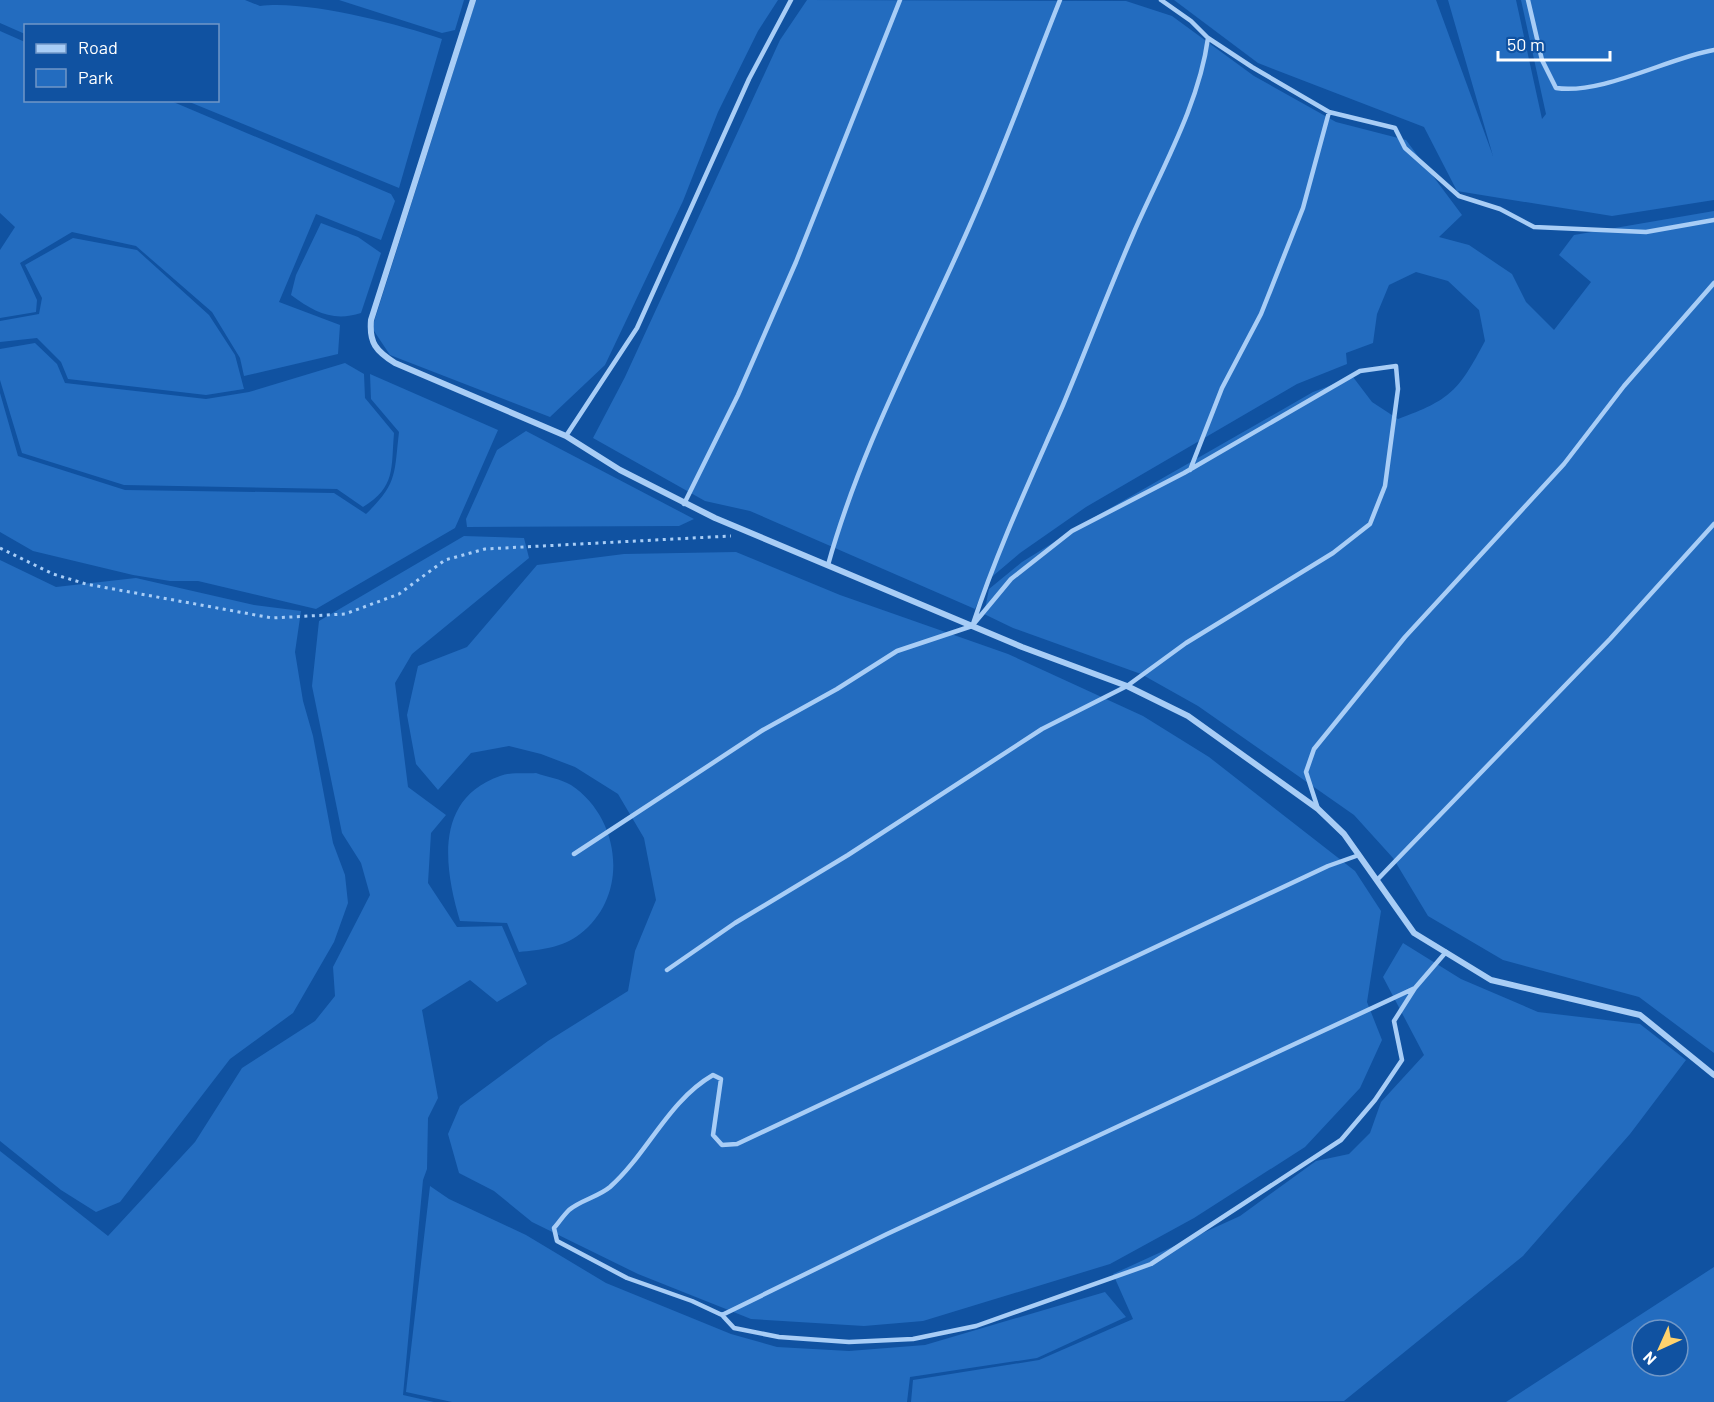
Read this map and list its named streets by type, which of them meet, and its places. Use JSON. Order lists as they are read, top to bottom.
{
  "legend": ["Road", "Park"],
  "scale_bar": "50 m",
  "north": "bottom left"
}
